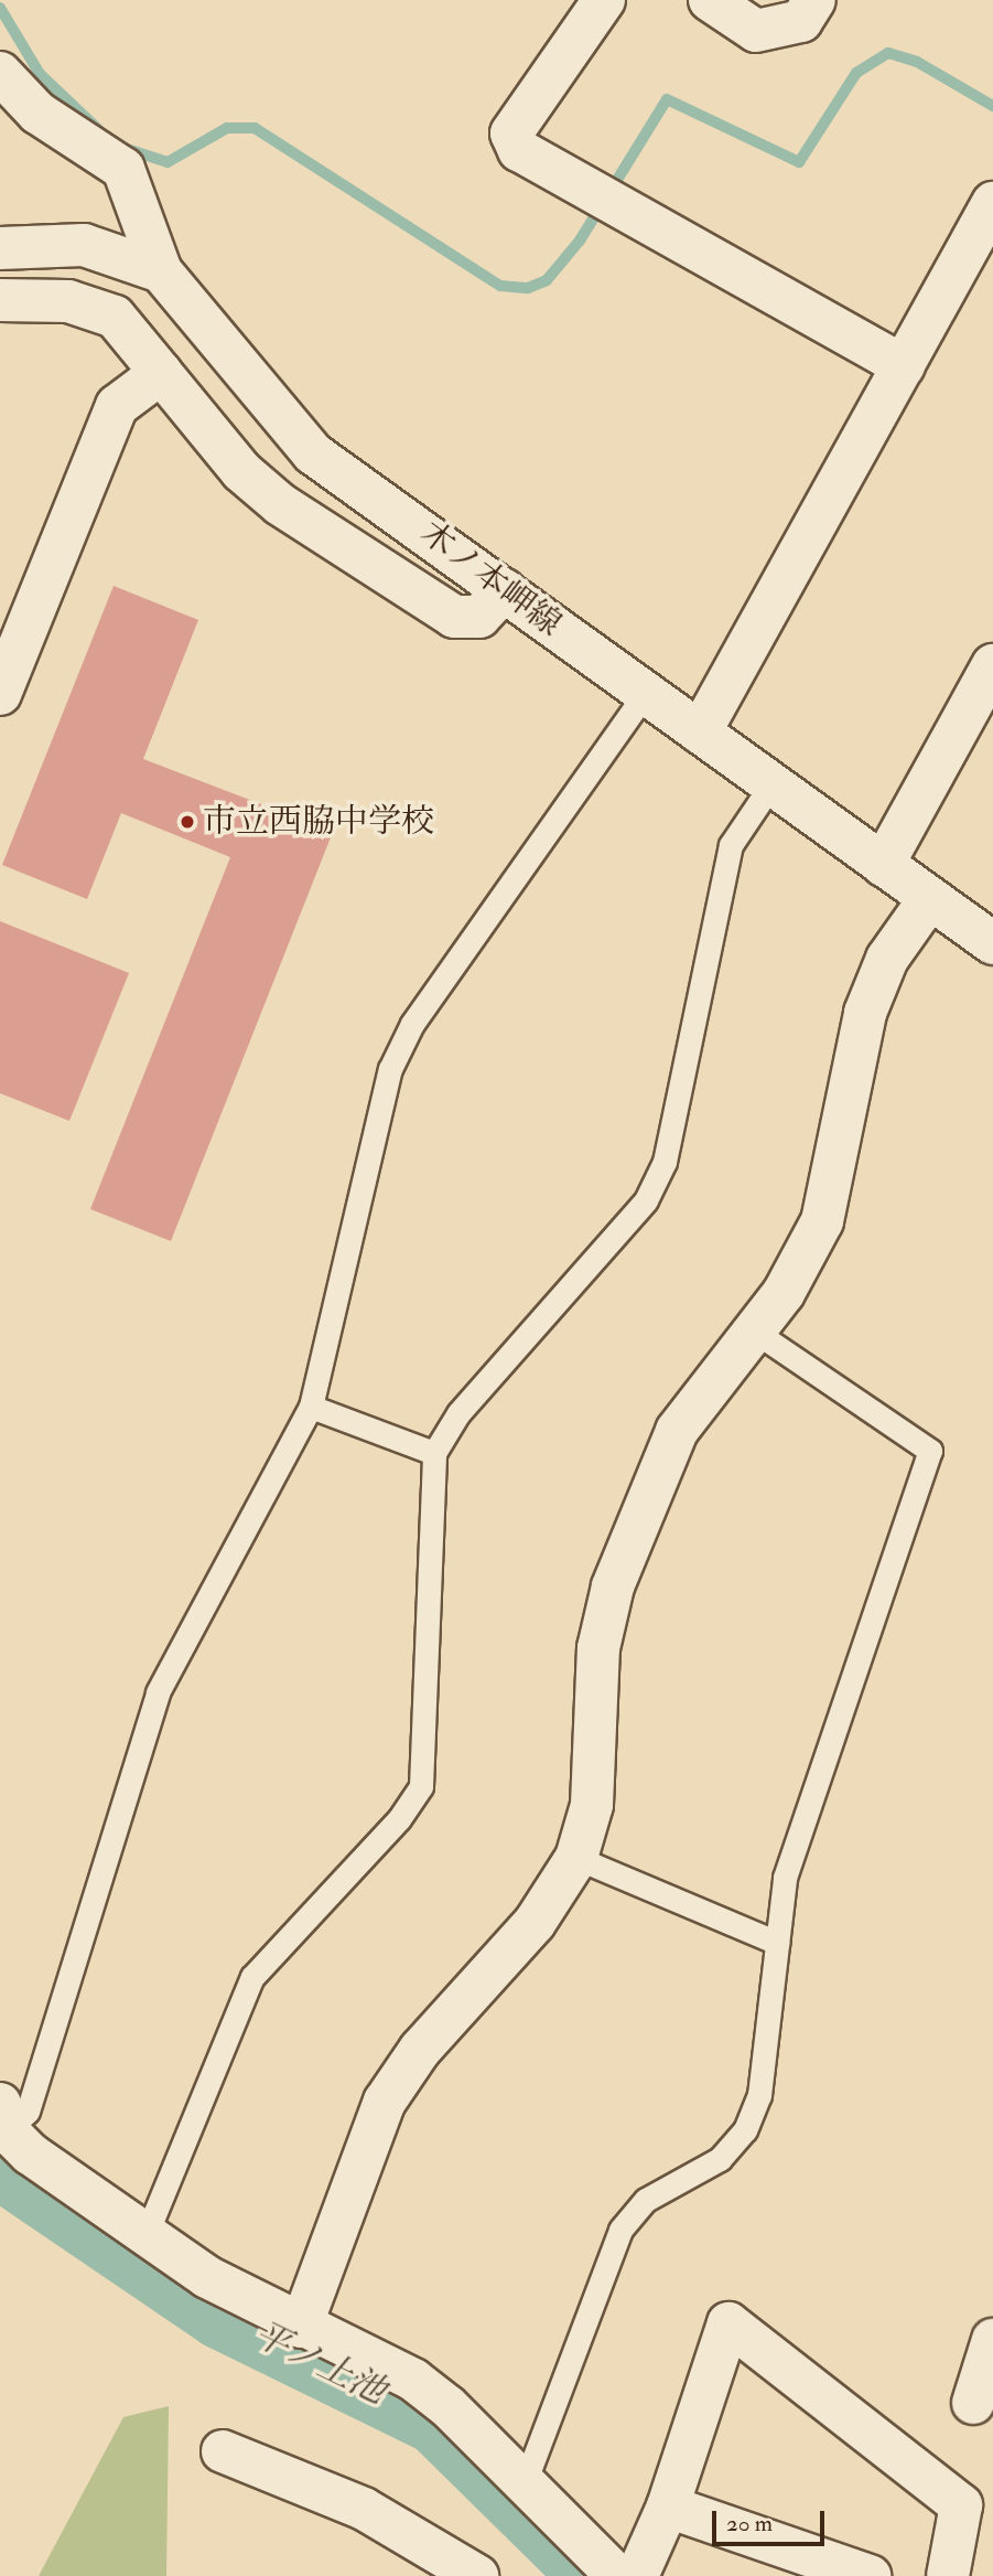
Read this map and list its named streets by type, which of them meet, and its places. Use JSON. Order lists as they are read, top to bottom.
{
  "streets": {
    "street": ["木ノ本岬線"]
  },
  "water": ["平ノ上池"],
  "places": ["市立西脇中学校"],
  "scale_bar": "20 m"
}
